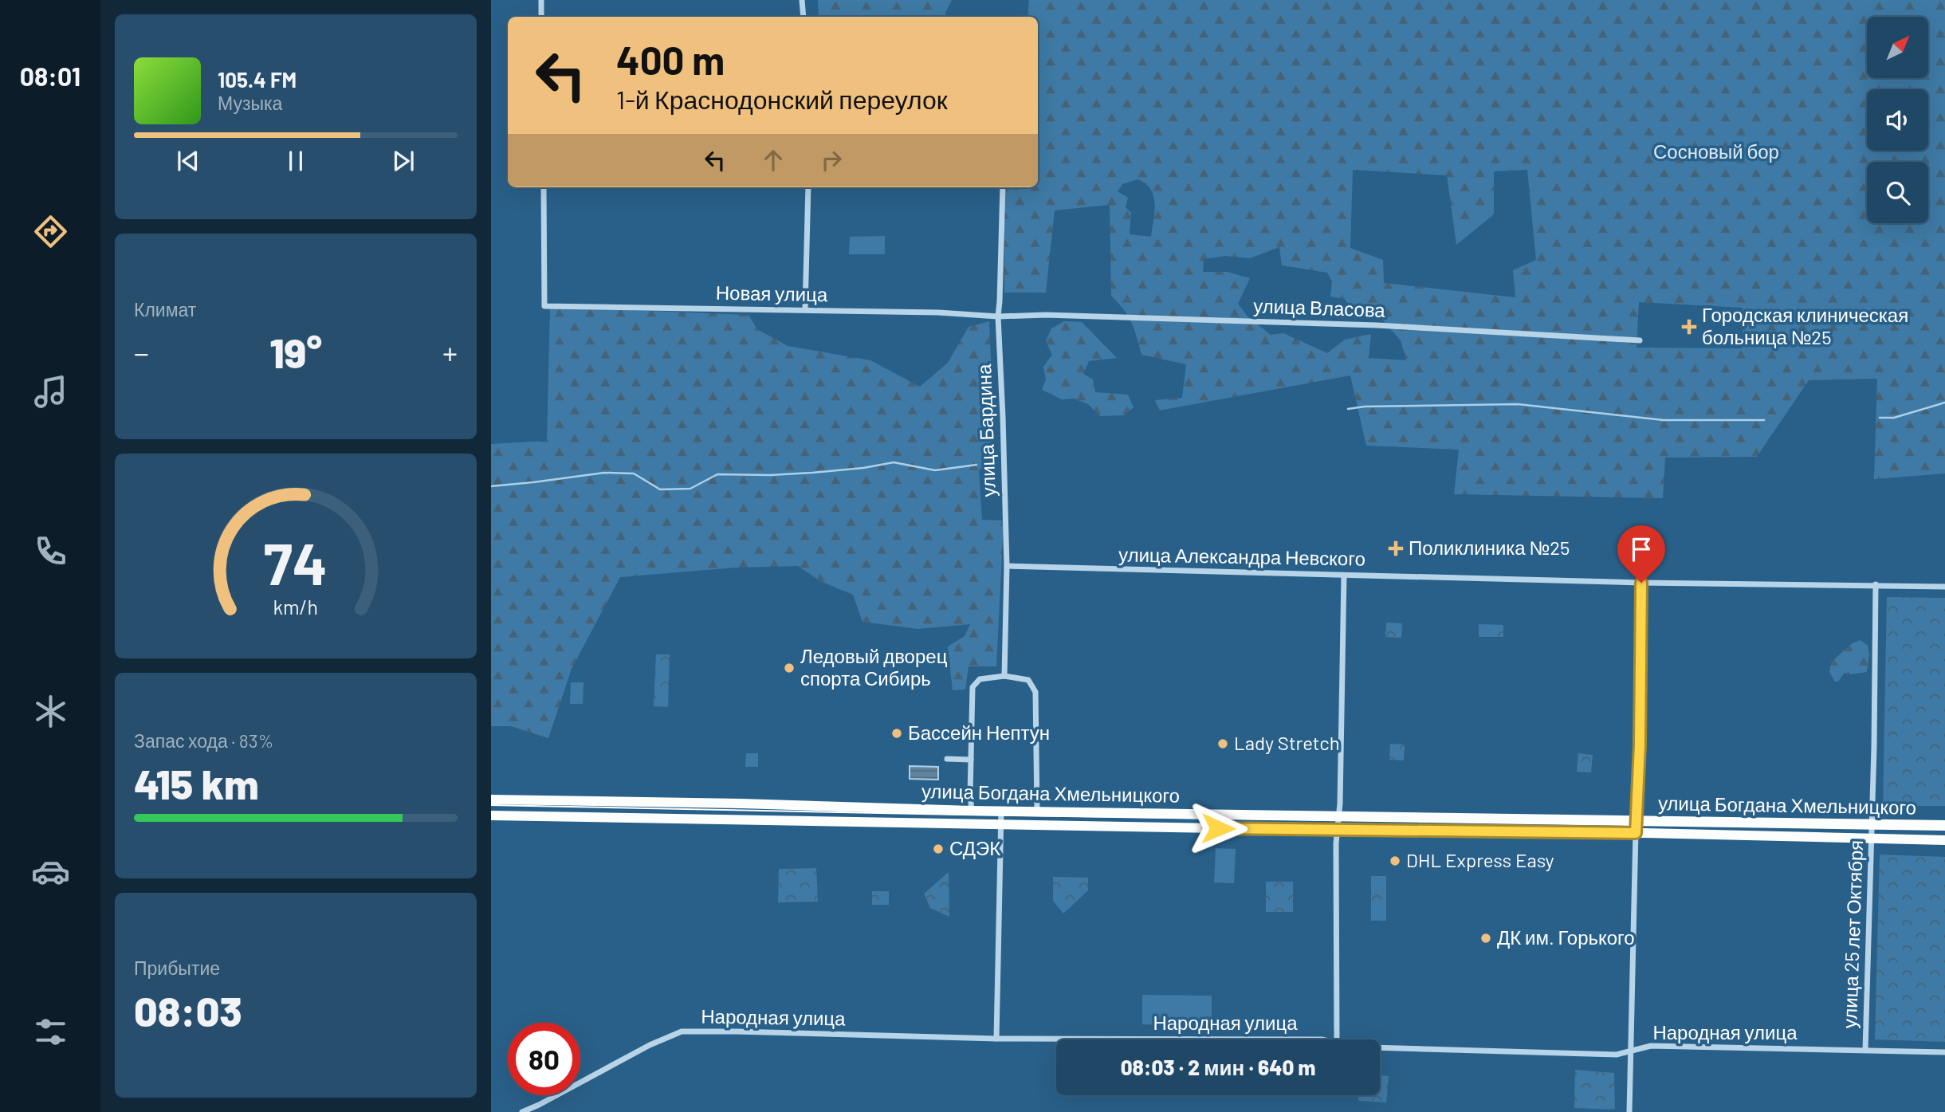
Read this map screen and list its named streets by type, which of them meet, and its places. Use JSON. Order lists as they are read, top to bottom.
{
  "streets": {
    "highway": ["улица Богдана Хмельницкого"],
    "street": [
      "Новая улица",
      "улица Власова",
      "улица Бардина",
      "улица Александра Невского",
      "улица 25 лет Октября",
      "Народная улица"
    ]
  },
  "crossings": [
    ["Новая улица", "улица Власова"],
    ["Новая улица", "улица Бардина"],
    ["улица Власова", "улица Бардина"],
    ["улица Бардина", "улица Александра Невского"],
    ["улица Александра Невского", "улица 25 лет Октября"],
    ["улица Богдана Хмельницкого", "улица 25 лет Октября"],
    ["улица 25 лет Октября", "Народная улица"]
  ],
  "parks": ["Сосновый бор"],
  "places": {
    "health": ["Городская клиническая больница №25", "Поликлиника №25"],
    "other": [
      "Ледовый дворец спорта Сибирь",
      "Бассейн Нептун",
      "Lady Stretch",
      "СДЭК",
      "DHL Express Easy",
      "ДК им. Горького"
    ]
  },
  "north": "top right",
  "page": {
    "tabs": "08:01",
    "turn": ["400 m", "1-й Краснодонский переулок"],
    "song": ["105.4 FM", "Музыка"],
    "tile": [
      "Климат",
      ["Запас хода · 83%", "415 km"],
      ["Прибытие", "08:03"]
    ],
    "heat": ["−", "19°", "+"],
    "limit": "80",
    "trip": "08:03 · 2 мин · 640 m",
    "gauge": ["74", "km/h"]
  }
}
